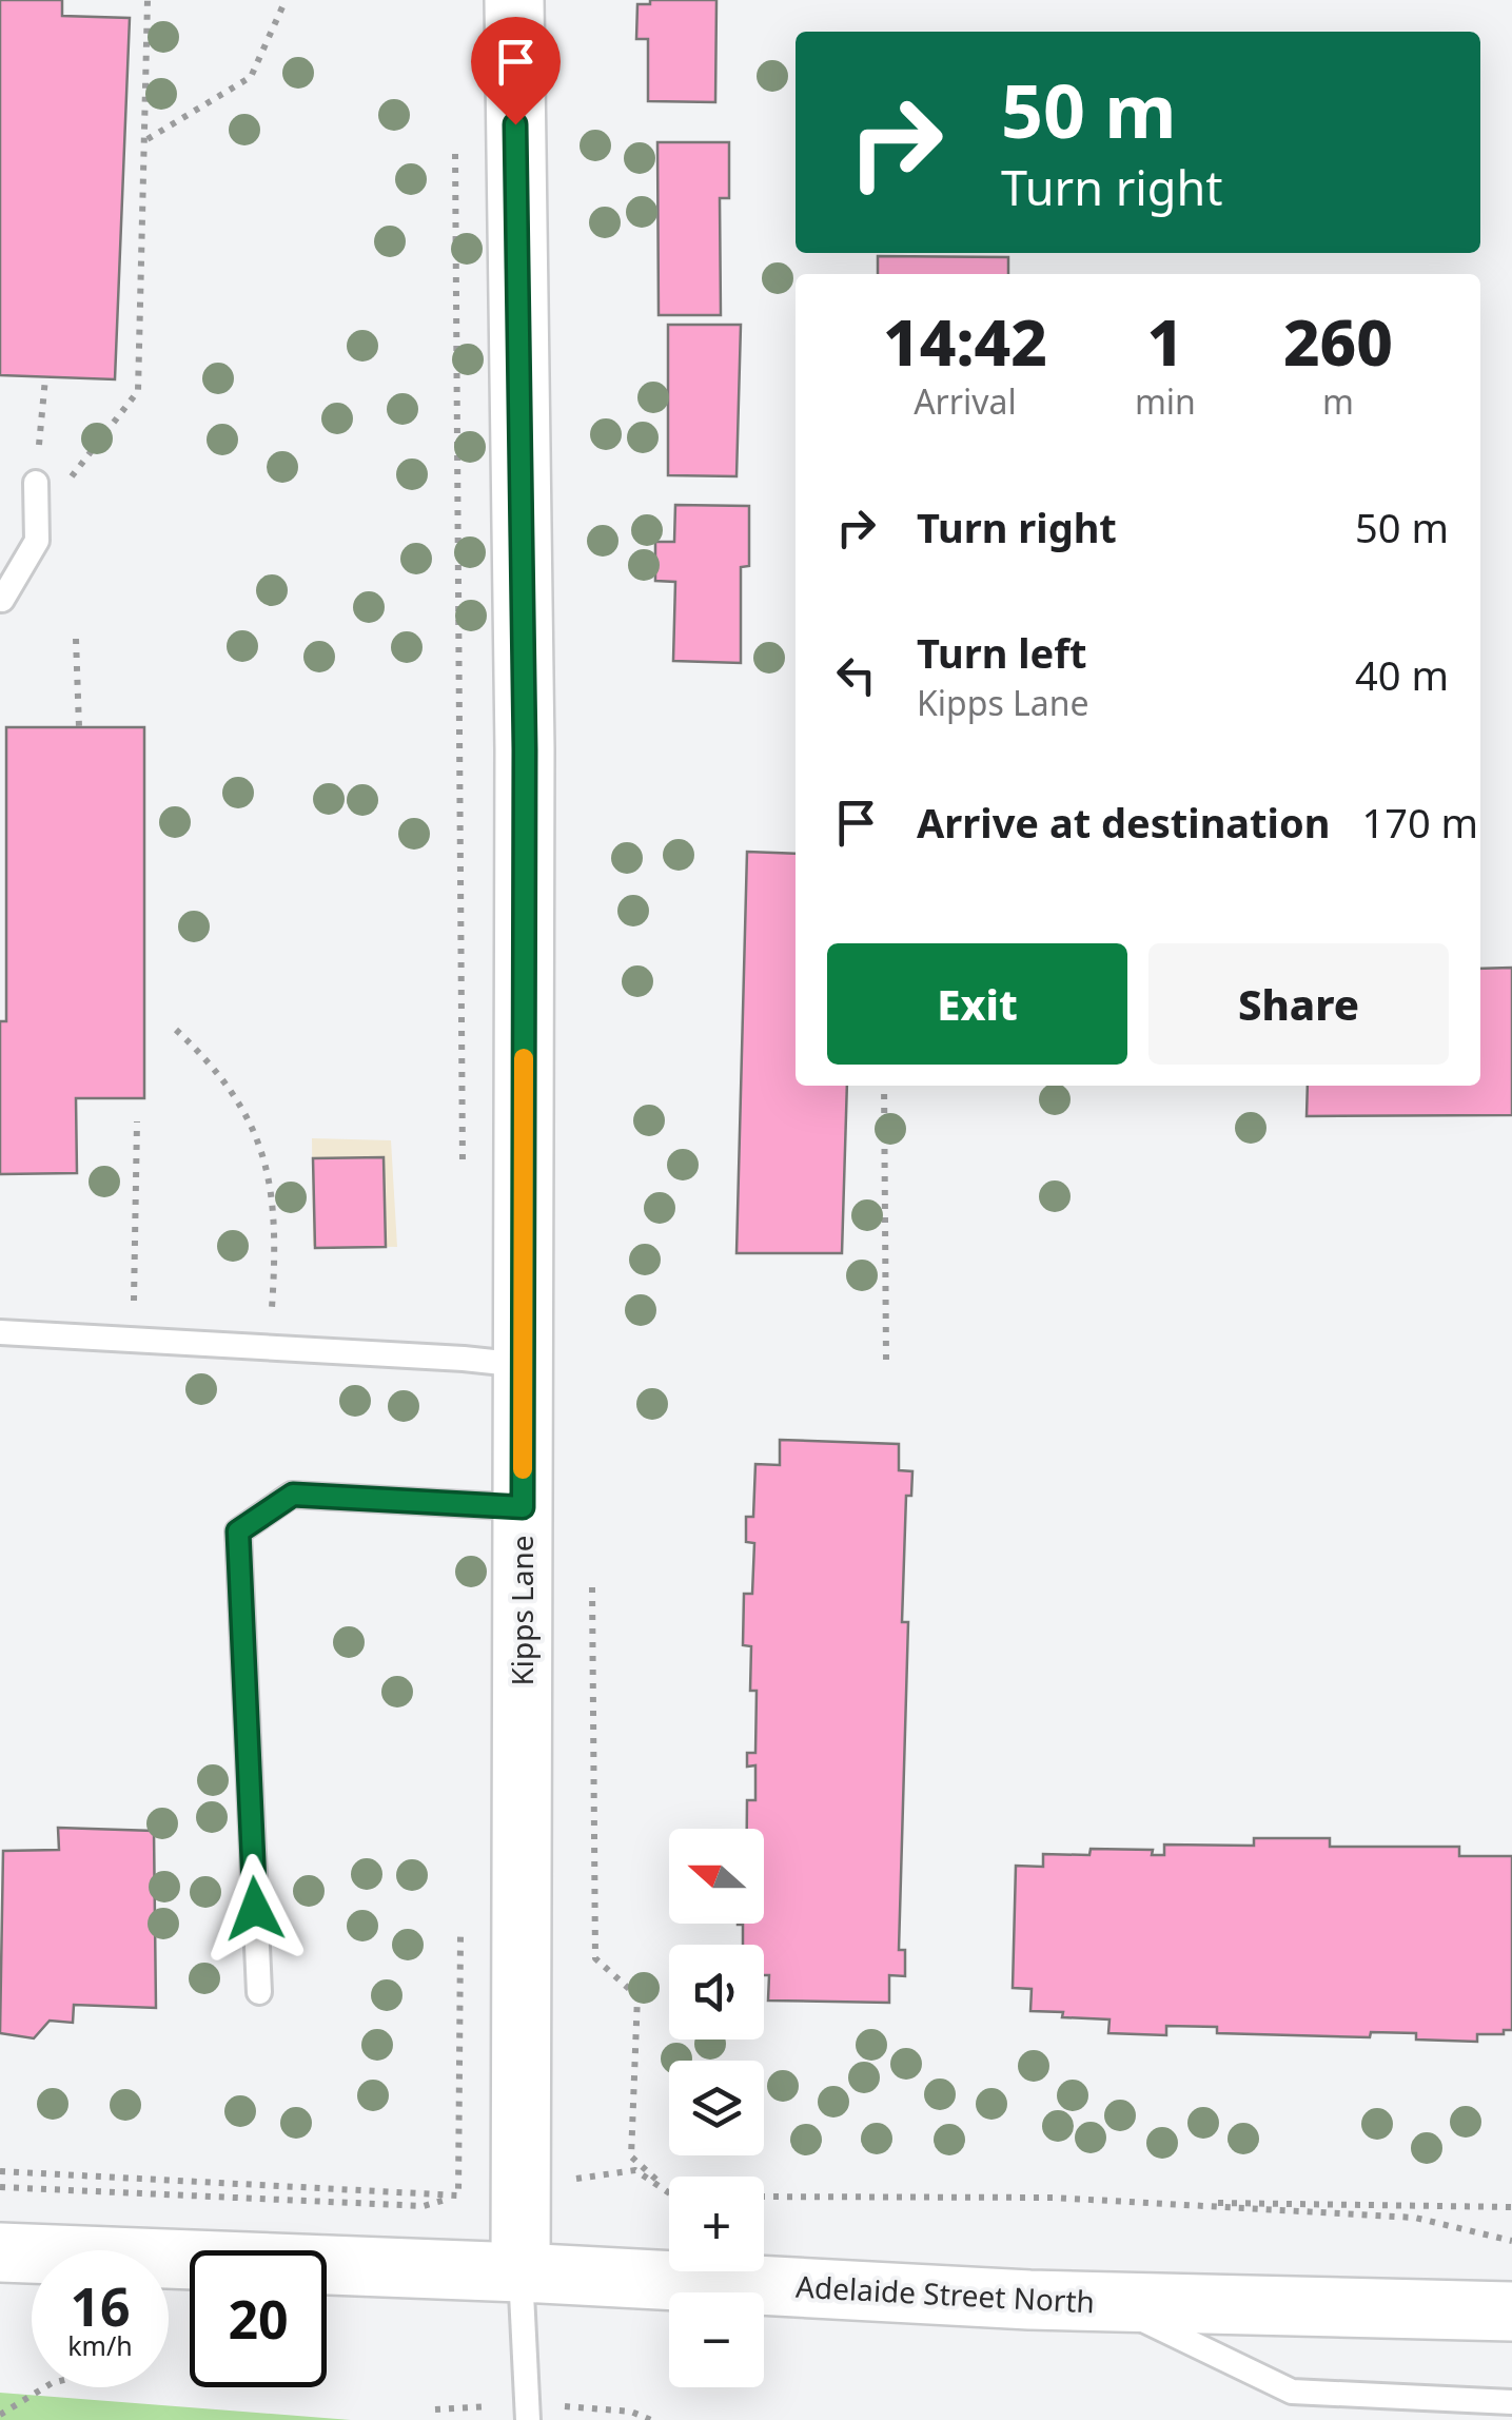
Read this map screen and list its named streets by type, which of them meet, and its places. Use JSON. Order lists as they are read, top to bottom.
{
  "streets": {
    "street": ["Kipps Lane", "Adelaide Street North"]
  },
  "crossings": [
    ["Kipps Lane", "Adelaide Street North"]
  ],
  "north": "left",
  "page": {
    "turn": ["50 m", "Turn right"],
    "eta": [
      "14:42",
      "Arrival",
      "1",
      "min",
      "260",
      "m"
    ],
    "list": [
      {
        "name": "Turn right",
        "value": "50 m"
      },
      {
        "name": "Turn left",
        "note": "Kipps Lane",
        "value": "40 m"
      },
      {
        "name": "Arrive at destination",
        "value": "170 m"
      }
    ],
    "buttons": ["Exit", "Share"],
    "map_buttons": ["+", "−"],
    "speed": "16 km/h",
    "limit": "20"
  }
}
